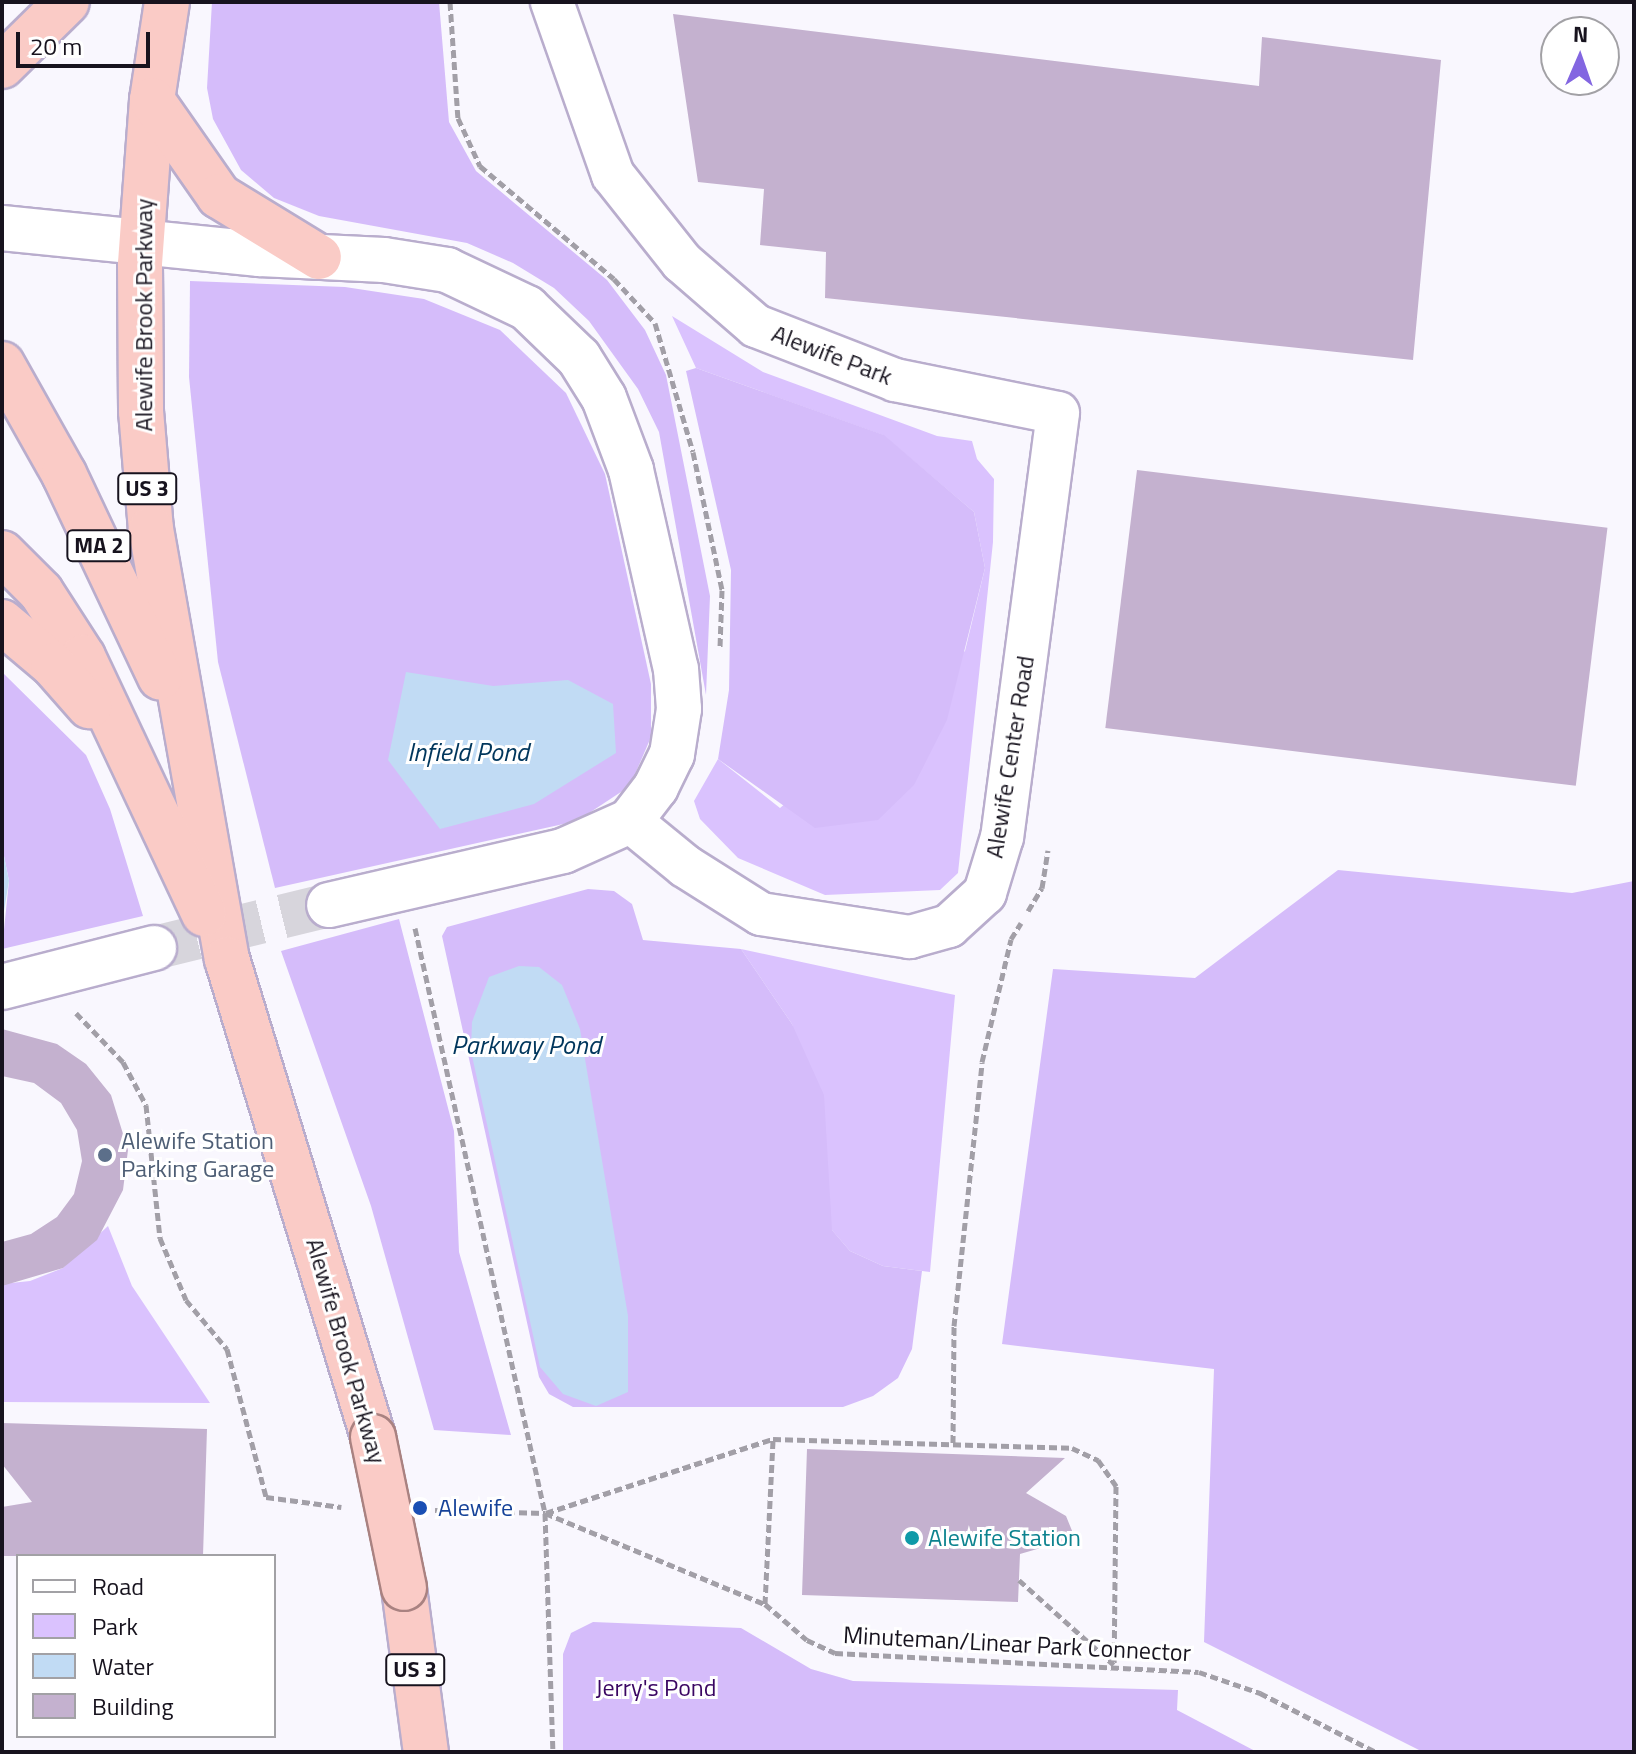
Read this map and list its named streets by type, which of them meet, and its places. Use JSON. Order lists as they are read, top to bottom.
{
  "streets": {
    "highway": ["Alewife Brook Parkway", "US 3", "MA 2"],
    "street": ["Alewife Park", "Alewife Center Road"],
    "path": ["Minuteman/Linear Park Connector"]
  },
  "crossings": [
    ["Alewife Brook Parkway", "MA 2"],
    ["Alewife Park", "Alewife Center Road"]
  ],
  "water": ["Infield Pond", "Parkway Pond"],
  "parks": ["Jerry's Pond"],
  "places": ["Alewife Station Parking Garage", "Alewife", "Alewife Station"],
  "legend": [
    "Road",
    "Park",
    "Water",
    "Building"
  ],
  "scale_bar": "20 m",
  "north": "top"
}
